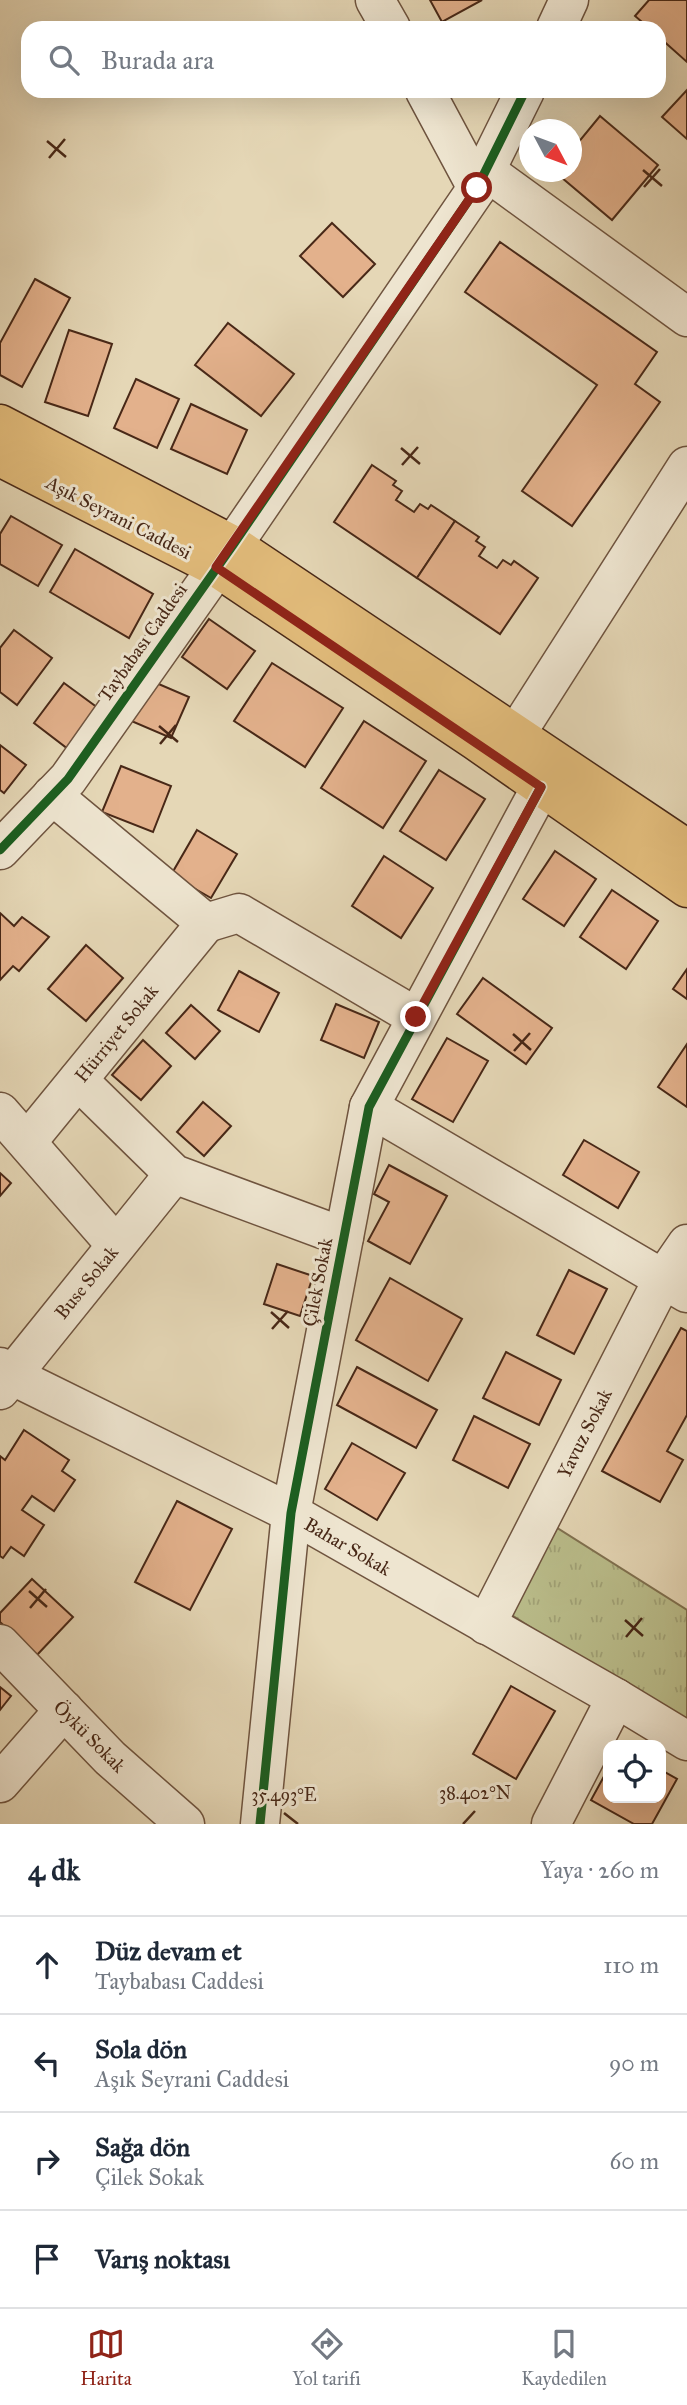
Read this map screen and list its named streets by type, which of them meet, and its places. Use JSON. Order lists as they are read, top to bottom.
{
  "streets": {
    "main road": ["Aşık Seyrani Caddesi"],
    "street": [
      "Taybabası Caddesi",
      "Hürriyet Sokak",
      "Buse Sokak",
      "Çilek Sokak",
      "Yavuz Sokak",
      "Bahar Sokak",
      "Öykü Sokak"
    ]
  },
  "crossings": [
    ["Aşık Seyrani Caddesi", "Taybabası Caddesi"],
    ["Aşık Seyrani Caddesi", "Çilek Sokak"],
    ["Buse Sokak", "Bahar Sokak"],
    ["Çilek Sokak", "Bahar Sokak"],
    ["Yavuz Sokak", "Bahar Sokak"]
  ],
  "north": "bottom right",
  "page": {
    "search": "Burada ara",
    "heading": ["4 dk", "Yaya · 260 m"],
    "list": [
      ["Düz devam et", "Taybabası Caddesi", "110 m"],
      ["Sola dön", "Aşık Seyrani Caddesi", "90 m"],
      ["Sağa dön", "Çilek Sokak", "60 m"],
      "Varış noktası"
    ],
    "nav": ["Harita", "Yol tarifi", "Kaydedilen"]
  },
  "coordinates": ["38.402°N", "35.493°E"]
}
